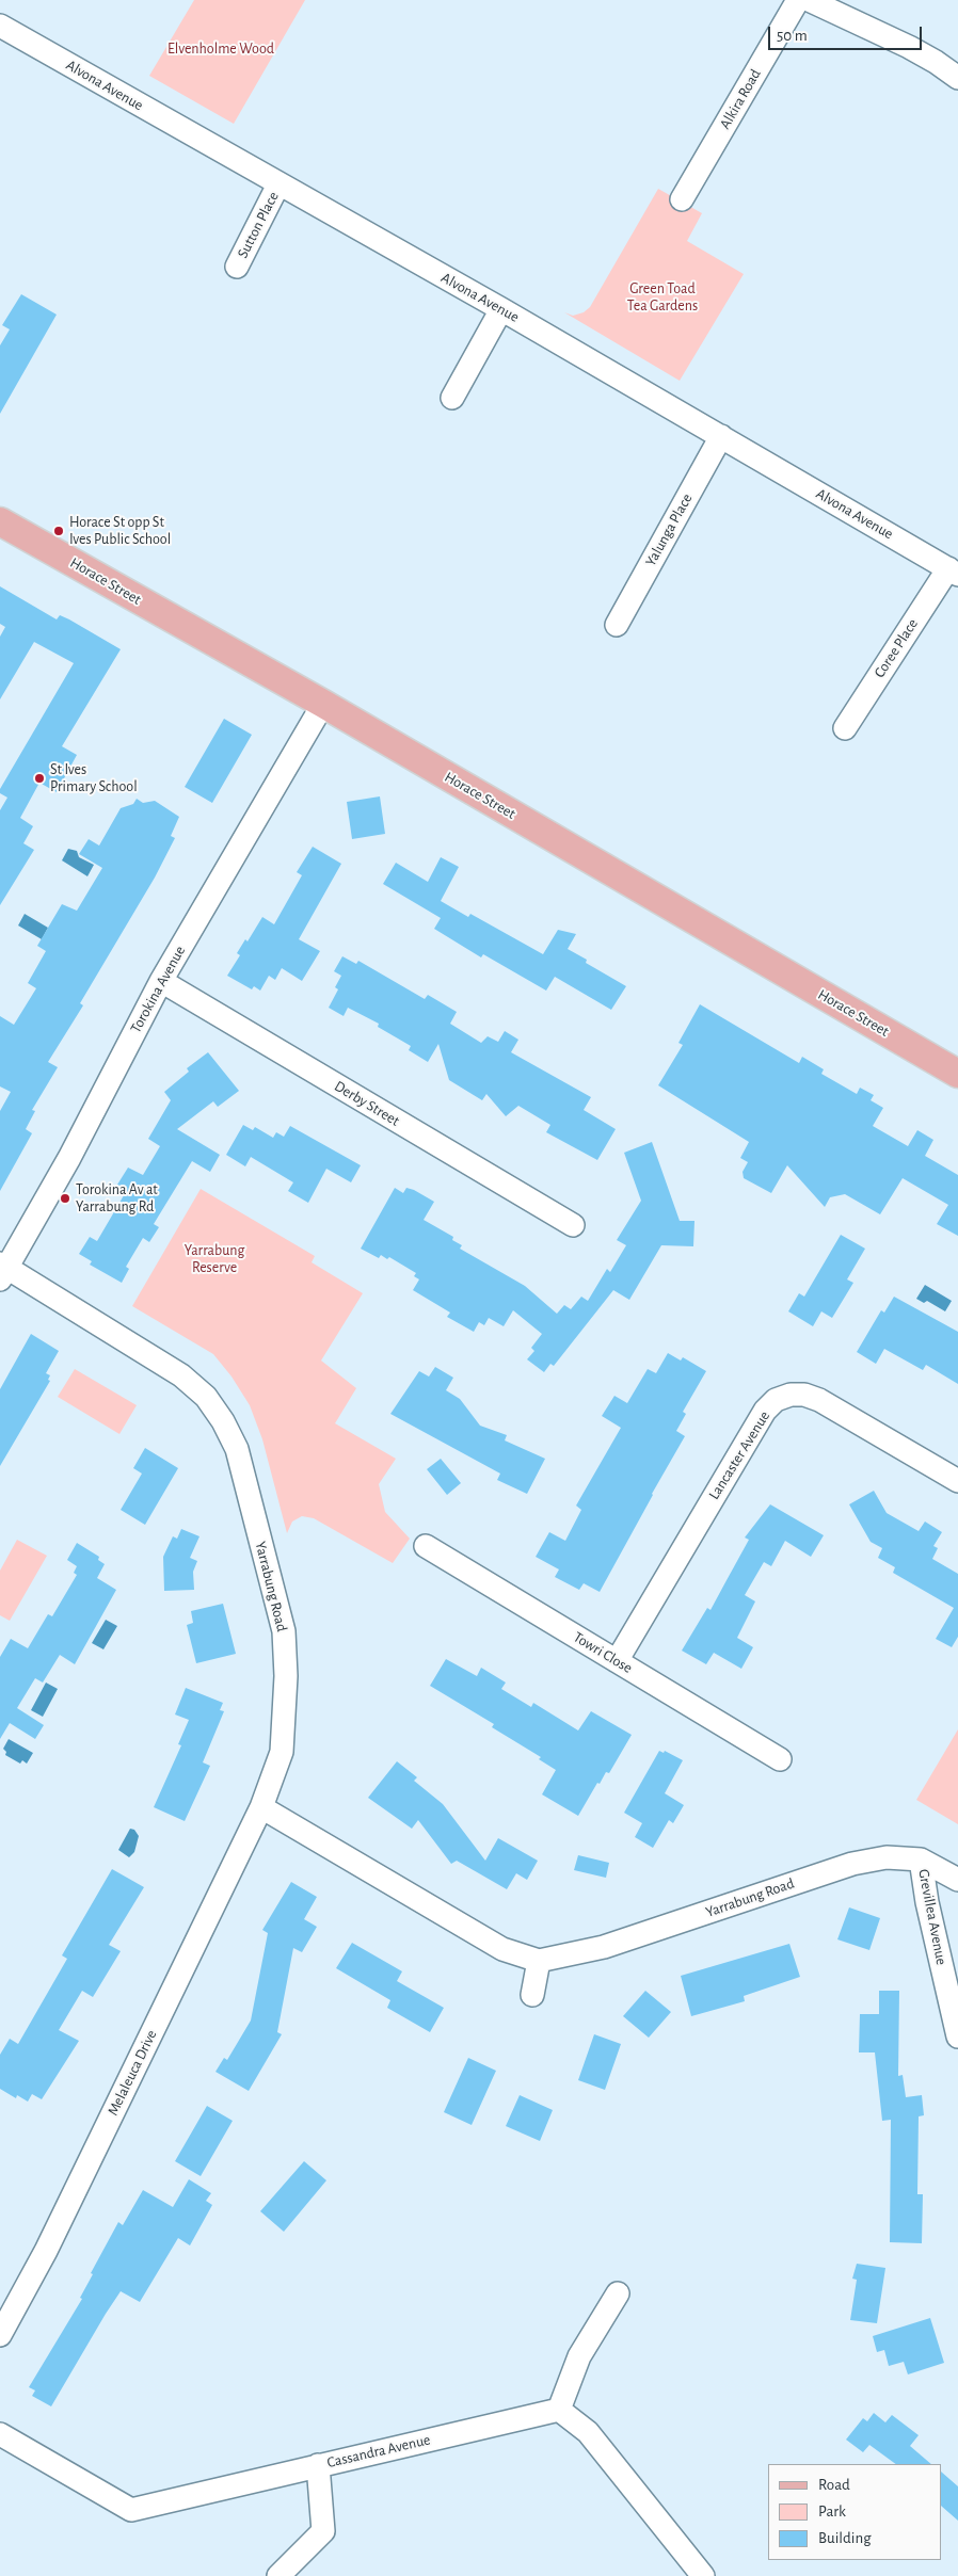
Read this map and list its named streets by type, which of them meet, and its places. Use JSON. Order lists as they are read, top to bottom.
{
  "streets": {
    "main road": ["Horace Street"],
    "street": [
      "Alvona Avenue",
      "Alkira Road",
      "Sutton Place",
      "Yalunga Place",
      "Coree Place",
      "Torokina Avenue",
      "Derby Street",
      "Lancaster Avenue",
      "Yarrabung Road",
      "Towri Close",
      "Grevillea Avenue",
      "Melaleuca Drive",
      "Cassandra Avenue"
    ]
  },
  "crossings": [
    ["Alvona Avenue", "Sutton Place"],
    ["Alvona Avenue", "Yalunga Place"],
    ["Alvona Avenue", "Coree Place"],
    ["Horace Street", "Torokina Avenue"],
    ["Torokina Avenue", "Derby Street"],
    ["Torokina Avenue", "Yarrabung Road"],
    ["Lancaster Avenue", "Towri Close"],
    ["Yarrabung Road", "Grevillea Avenue"],
    ["Yarrabung Road", "Melaleuca Drive"]
  ],
  "parks": ["Elvenholme Wood", "Green Toad Tea Gardens", "Yarrabung Reserve"],
  "places": ["Horace St opp St Ives Public School", "St Ives Primary School", "Torokina Av at Yarrabung Rd"],
  "legend": ["Road", "Park", "Building"],
  "scale_bar": "50 m"
}
